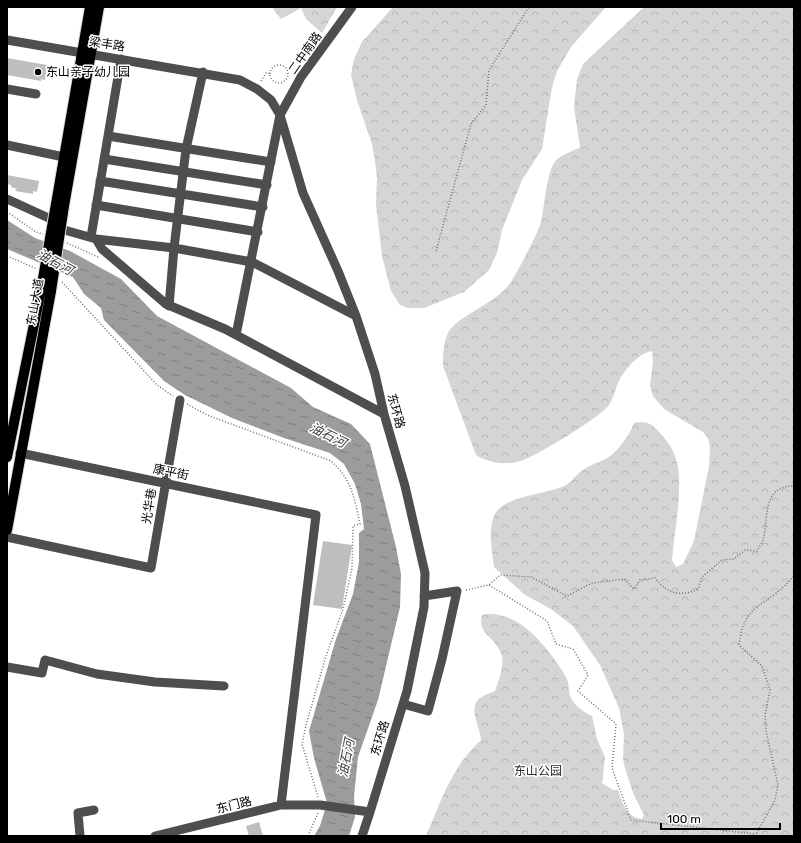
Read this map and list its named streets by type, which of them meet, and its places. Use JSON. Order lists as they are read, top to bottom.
{
  "streets": {
    "main road": ["东山大道"],
    "street": [
      "梁丰路",
      "二中南路",
      "东环路",
      "康平街",
      "光华巷",
      "东门路"
    ]
  },
  "crossings": [
    ["梁丰路", "东山大道"],
    ["梁丰路", "东环路"],
    ["二中南路", "东环路"],
    ["东山大道", "康平街"],
    ["东环路", "东门路"],
    ["康平街", "光华巷"],
    ["康平街", "东门路"]
  ],
  "water": ["油石河"],
  "parks": ["东山公园"],
  "places": ["东山亲子幼儿园"],
  "scale_bar": "100 m"
}
